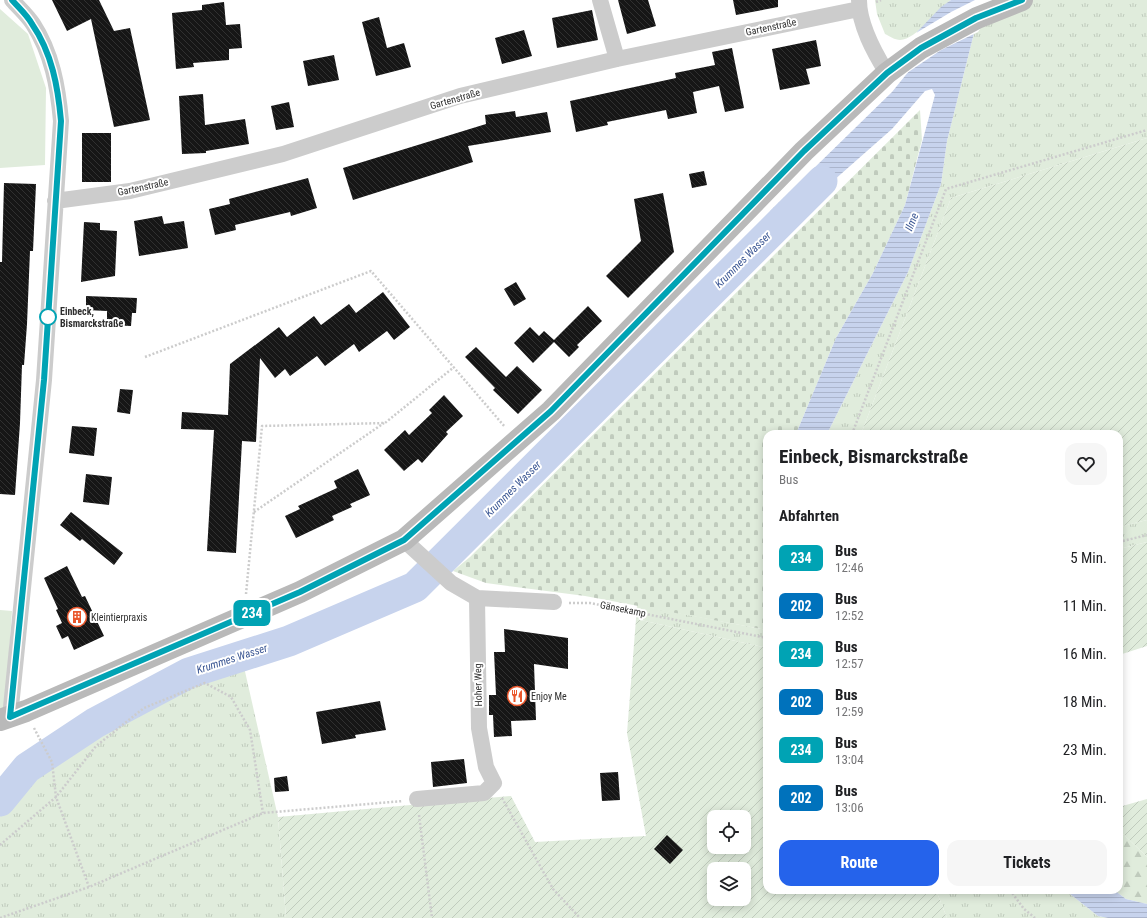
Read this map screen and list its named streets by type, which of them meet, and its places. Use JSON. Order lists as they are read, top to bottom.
{
  "streets": {
    "street": ["Gartenstraße", "Hoher Weg"],
    "path": ["Gänsekamp"]
  },
  "water": ["Ilme", "Krummes Wasser"],
  "places": {
    "other": ["Einbeck, Bismarckstraße"],
    "building": ["Kleintierpraxis"],
    "restaurant": ["Enjoy Me"]
  },
  "lines": ["bus line 234"],
  "page": {
    "on_map": "234",
    "heading": [
      ["Einbeck, Bismarckstraße", "Bus"],
      "Abfahrten"
    ],
    "list": [
      {
        "mark": "234",
        "name": "Bus",
        "note": "12:46",
        "value": "5 Min."
      },
      {
        "mark": "202",
        "name": "Bus",
        "note": "12:52",
        "value": "11 Min."
      },
      {
        "mark": "234",
        "name": "Bus",
        "note": "12:57",
        "value": "16 Min."
      },
      {
        "mark": "202",
        "name": "Bus",
        "note": "12:59",
        "value": "18 Min."
      },
      {
        "mark": "234",
        "name": "Bus",
        "note": "13:04",
        "value": "23 Min."
      },
      {
        "mark": "202",
        "name": "Bus",
        "note": "13:06",
        "value": "25 Min."
      }
    ],
    "buttons": ["Route", "Tickets"]
  }
}
